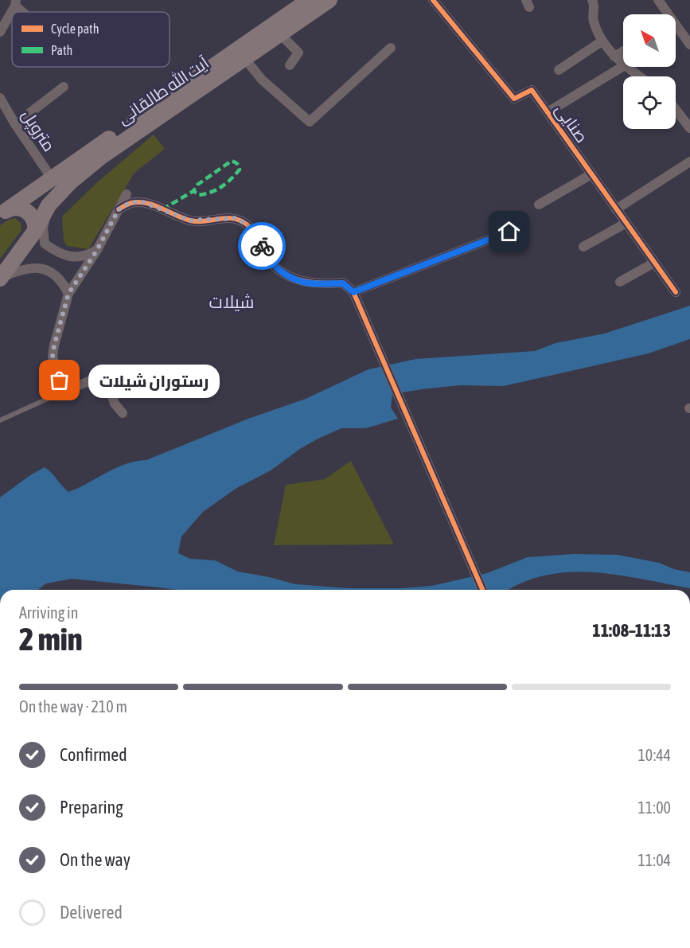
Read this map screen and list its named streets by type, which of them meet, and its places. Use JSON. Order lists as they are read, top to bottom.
{
  "streets": {
    "main road": ["آیت الله طالقانی"],
    "street": ["صنایی", "متروپل"]
  },
  "crossings": [
    ["آیت الله طالقانی", "متروپل"]
  ],
  "districts": ["شیلات"],
  "places": ["رستوران شیلات"],
  "legend": ["Cycle path", "Path"],
  "north": "top left",
  "page": {
    "bubble": "رستوران شیلات",
    "heading": ["2 min", "Arriving in", "11:08–11:13"],
    "bar": "On the way · 210 m",
    "list": [
      ["Confirmed", "10:44"],
      ["Preparing", "11:00"],
      ["On the way", "11:04"],
      "Delivered"
    ]
  }
}
